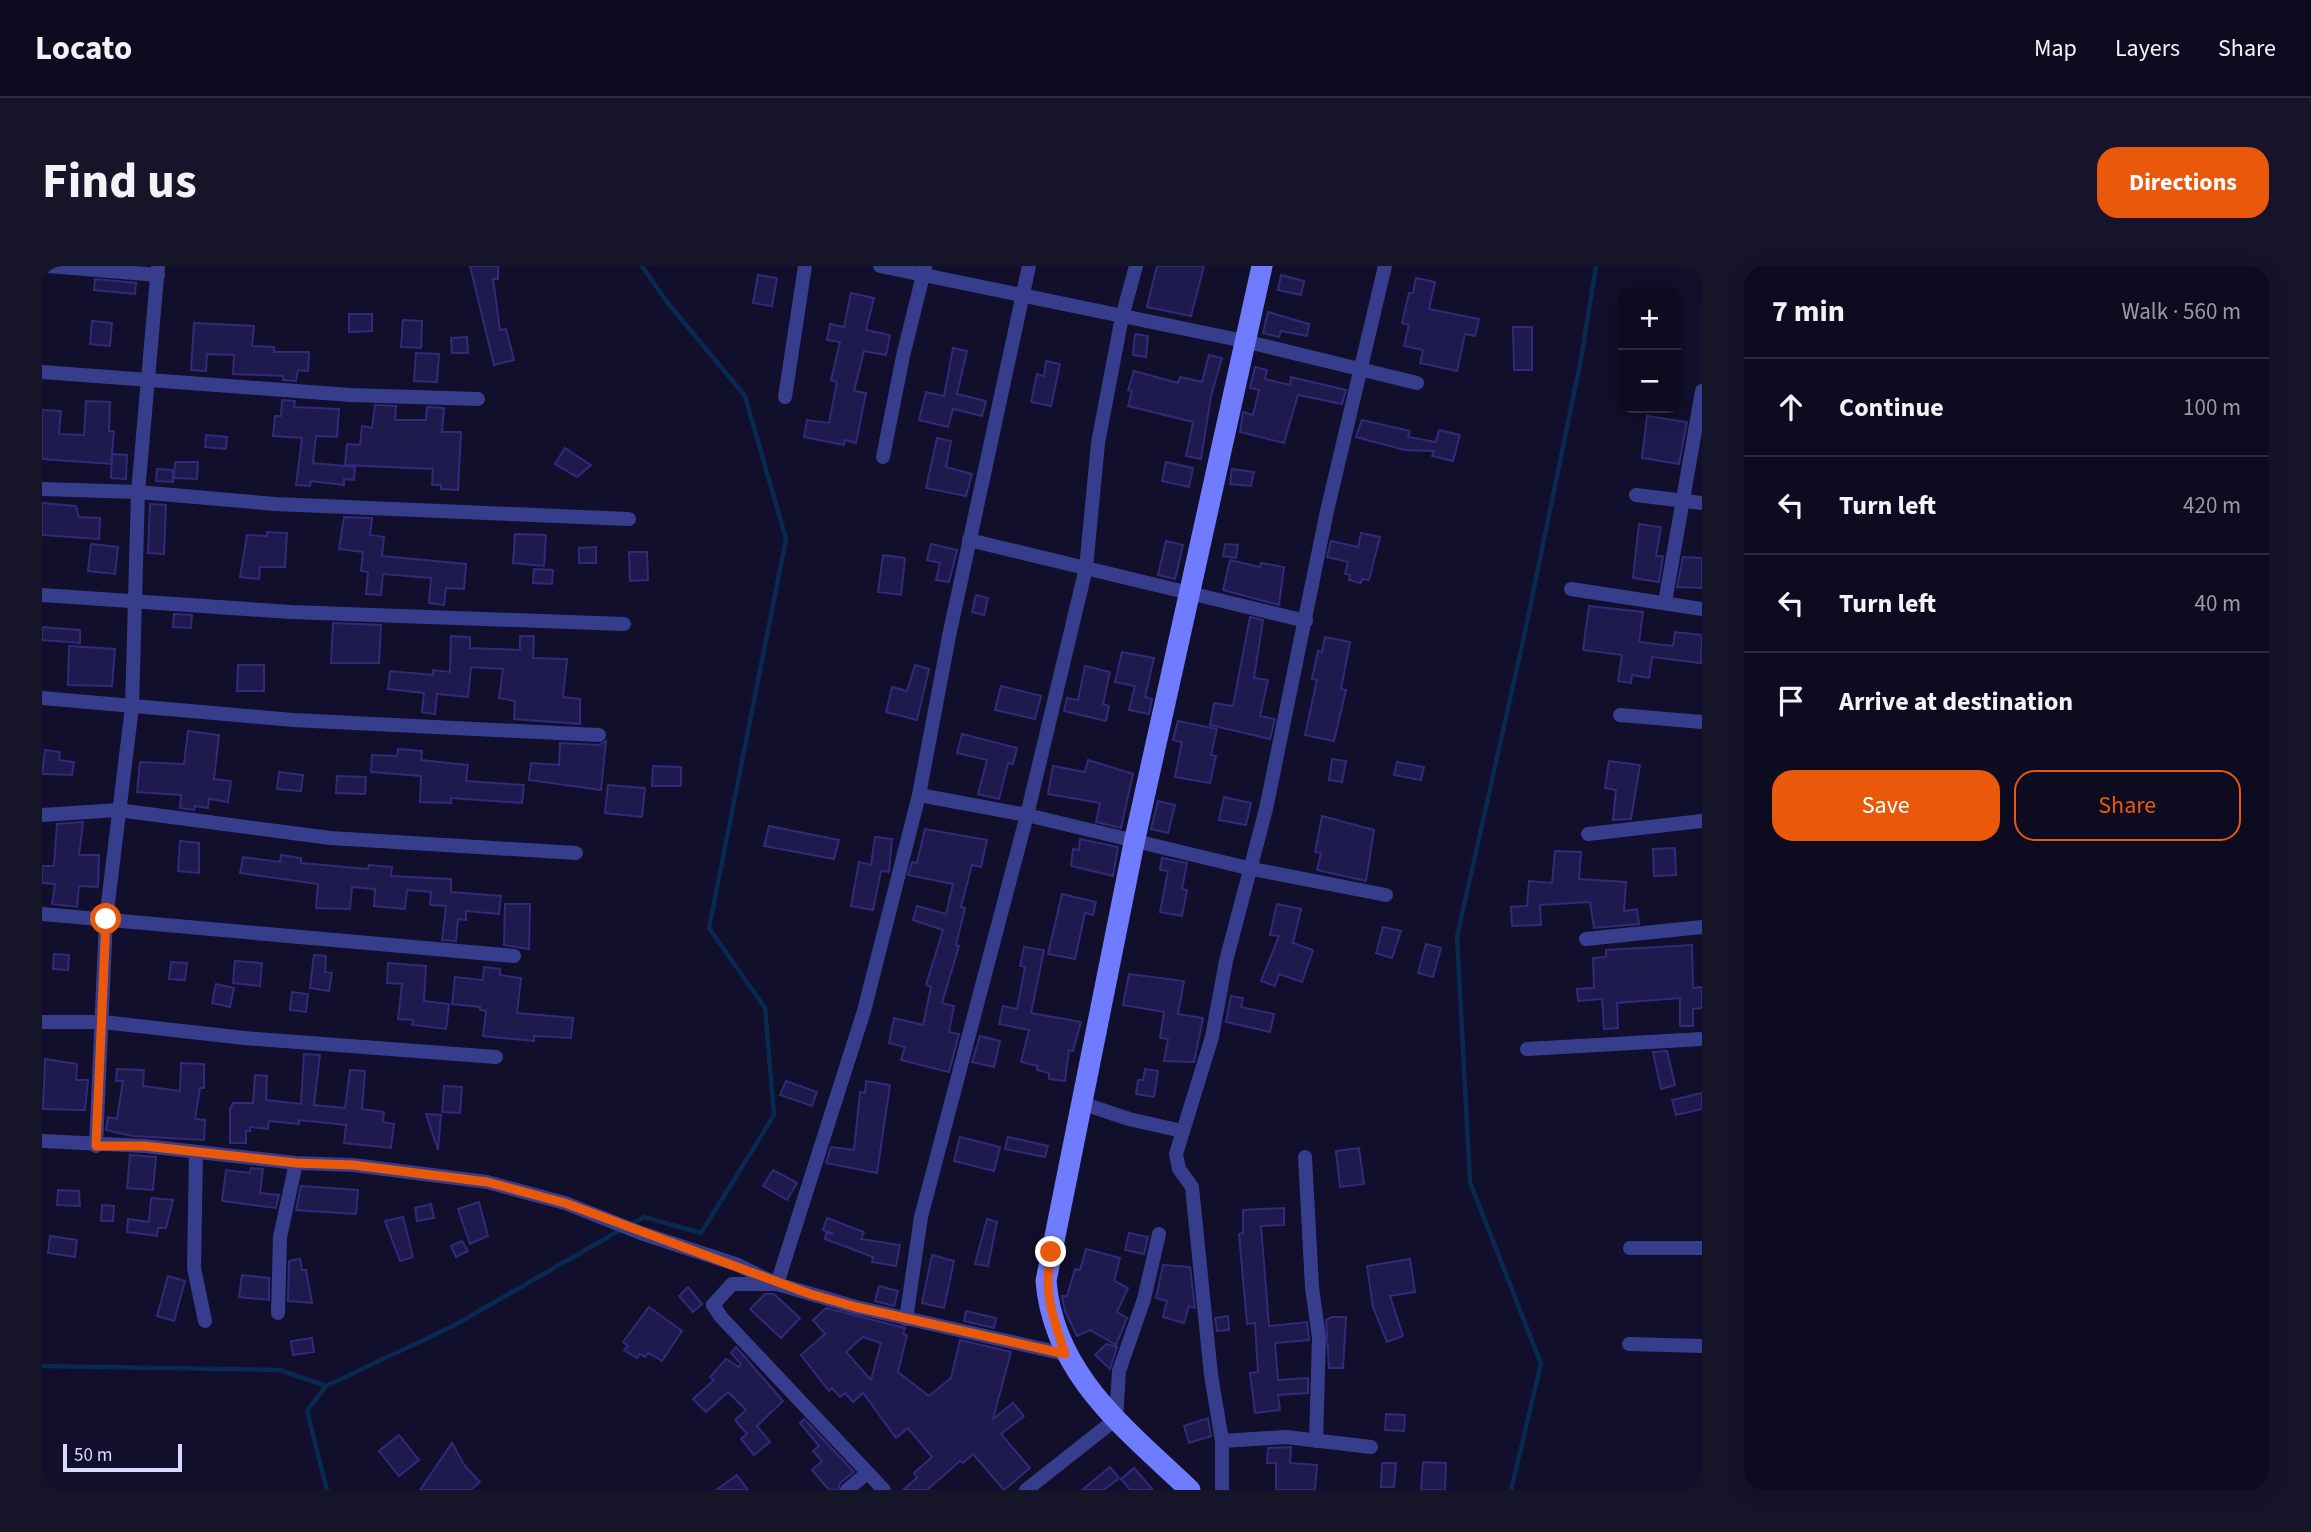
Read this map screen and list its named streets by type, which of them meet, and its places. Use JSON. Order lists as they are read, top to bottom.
{
  "scale_bar": "50 m",
  "page": {
    "header": "Locato",
    "nav": ["Map", "Layers", "Share"],
    "title": "Find us",
    "buttons": [
      "Directions",
      ["Save", "Share"]
    ],
    "heading": ["7 min", "Walk · 560 m"],
    "map_buttons": ["+", "−"],
    "list": [
      ["Continue", "100 m"],
      ["Turn left", "420 m"],
      ["Turn left", "40 m"],
      "Arrive at destination"
    ],
    "scale": "50 m"
  }
}
